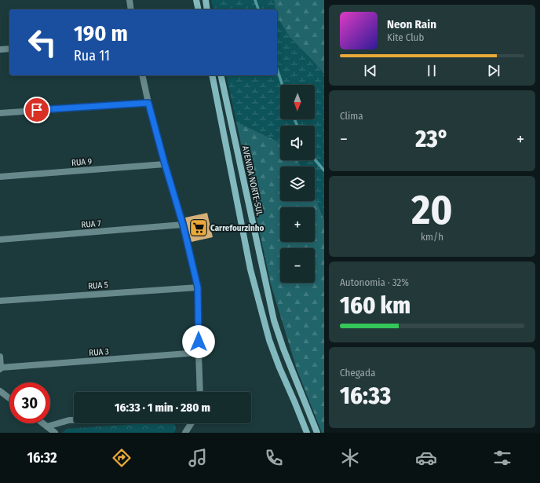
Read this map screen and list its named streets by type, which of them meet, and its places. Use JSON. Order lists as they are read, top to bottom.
{
  "streets": {
    "main road": ["AVENIDA NORTE-SUL"],
    "street": [
      "RUA 9",
      "RUA 7",
      "RUA 5",
      "RUA 3"
    ]
  },
  "places": {
    "supermarket": ["Carrefourzinho"]
  },
  "north": "bottom",
  "page": {
    "turn": ["190 m", "Rua 11"],
    "song": ["Neon Rain", "Kite Club"],
    "map_buttons": ["+", "−"],
    "tile": [
      "Clima",
      ["20", "km/h"],
      ["Autonomia · 32%", "160 km"],
      ["Chegada", "16:33"]
    ],
    "heat": ["−", "23°", "+"],
    "limit": "30",
    "trip": "16:33 · 1 min · 280 m",
    "tabs": "16:32"
  }
}
